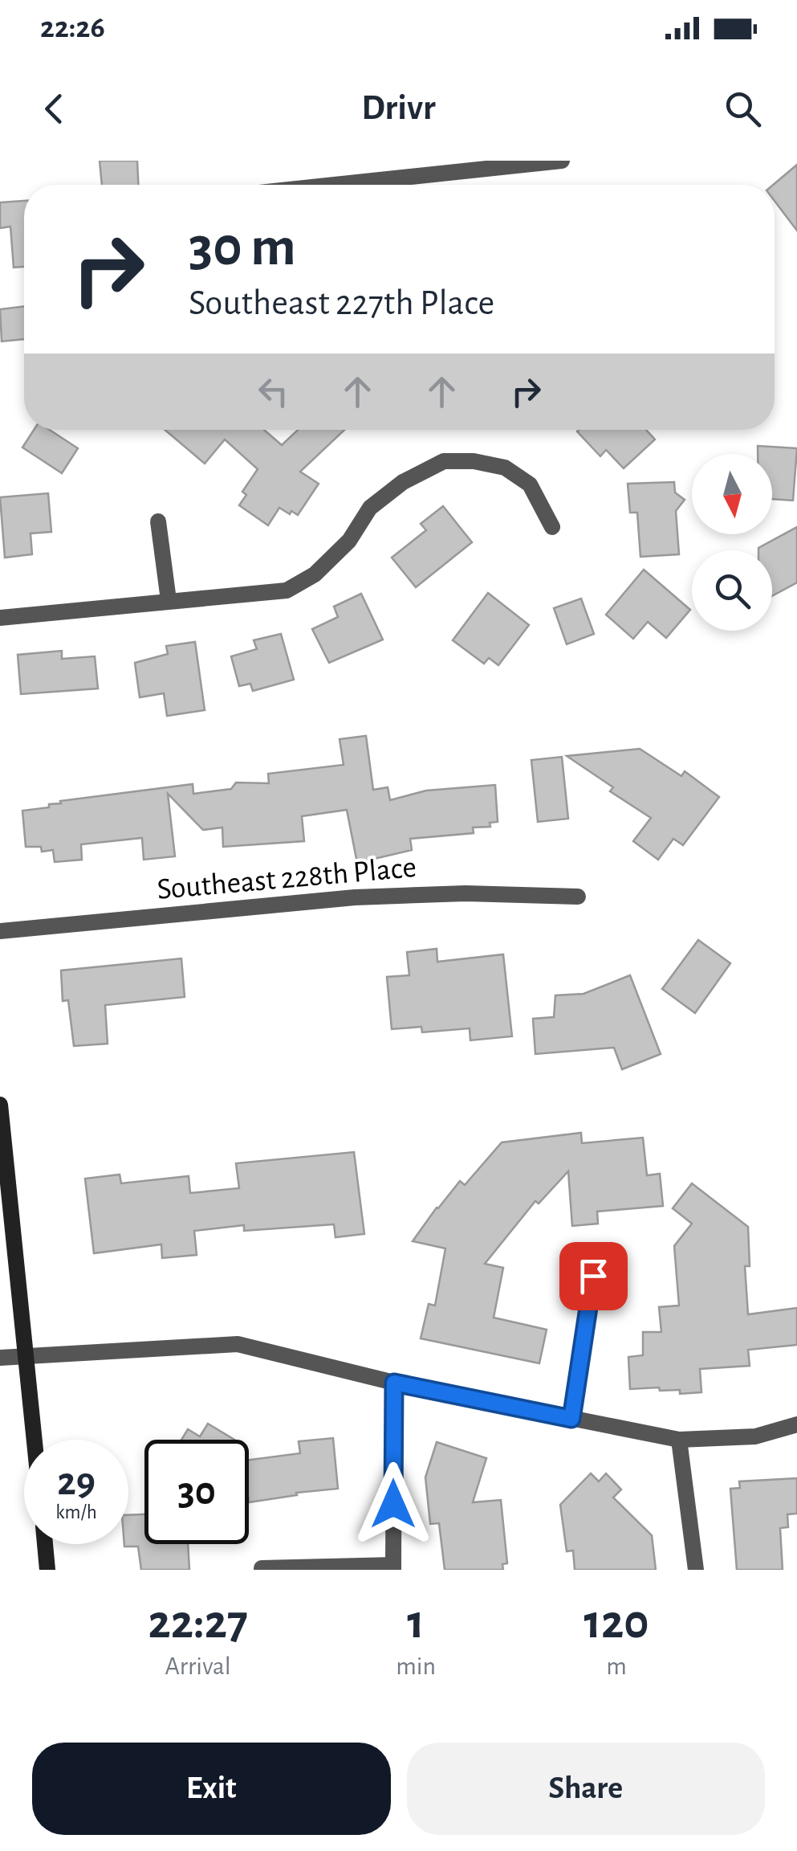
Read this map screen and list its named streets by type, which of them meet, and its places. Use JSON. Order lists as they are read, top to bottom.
{
  "streets": {
    "street": ["Southeast 228th Place"]
  },
  "north": "bottom",
  "page": {
    "status": "22:26",
    "header": "Drivr",
    "turn": ["30 m", "Southeast 227th Place"],
    "speed": "29 km/h",
    "limit": "30",
    "eta": [
      "22:27",
      "Arrival",
      "1",
      "min",
      "120",
      "m"
    ],
    "buttons": ["Exit", "Share"]
  }
}
